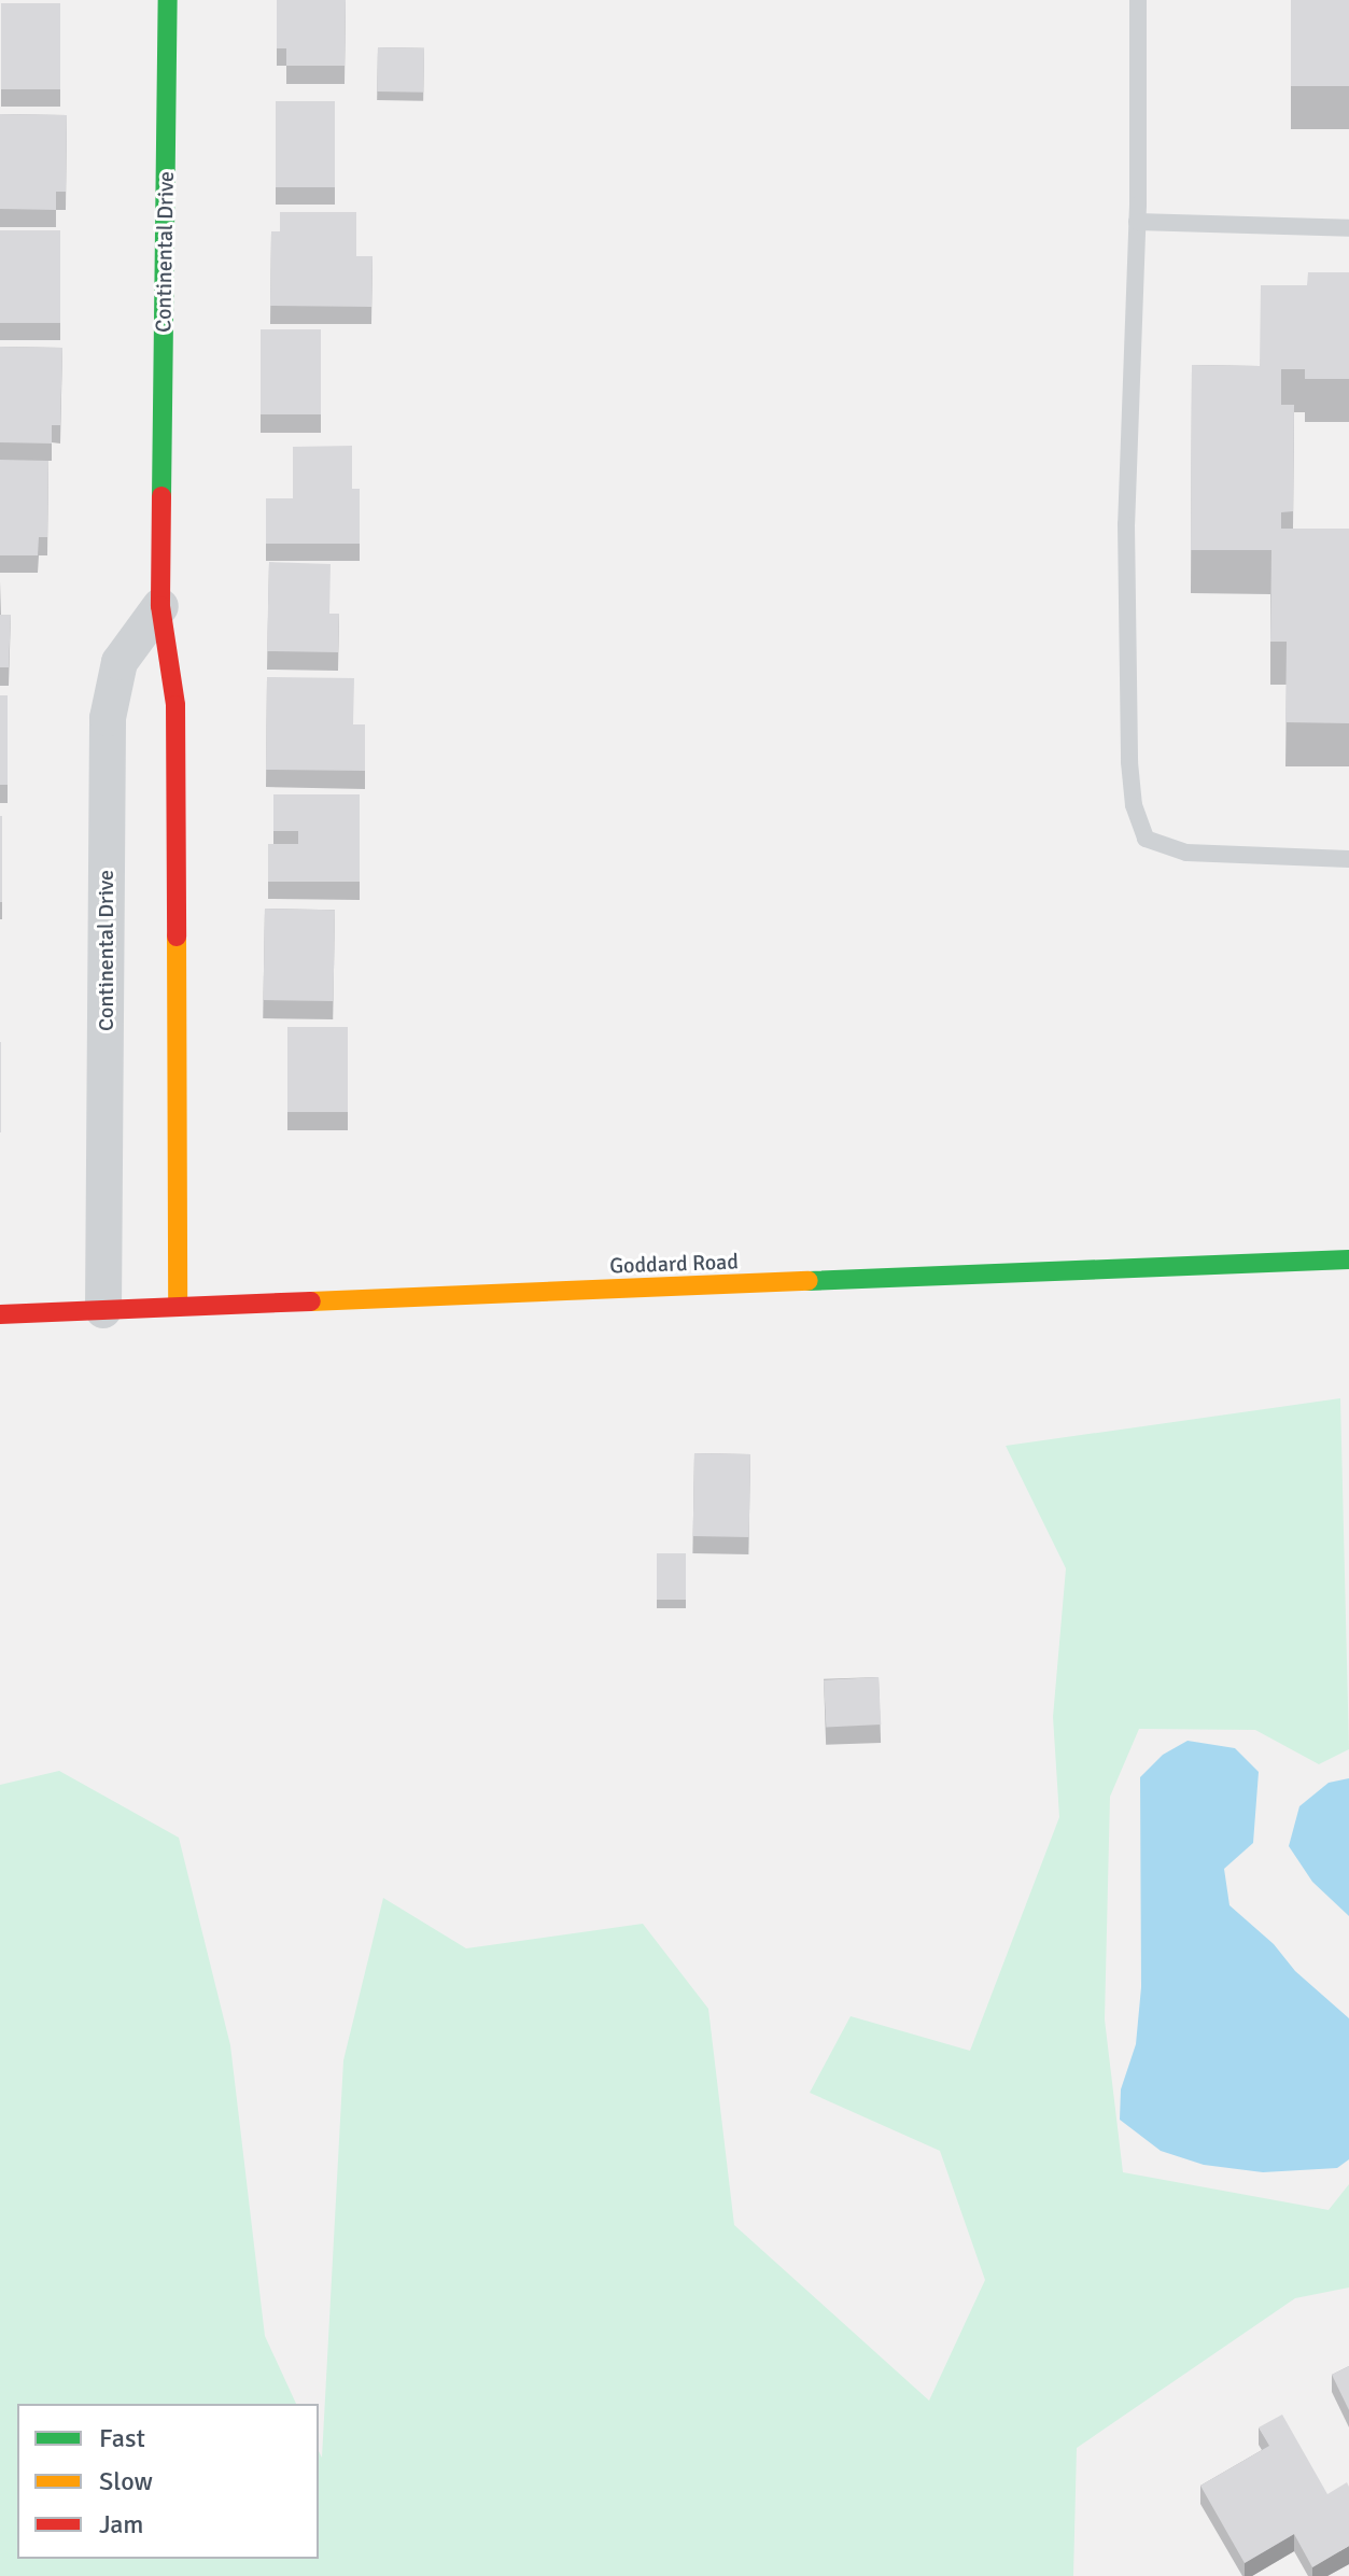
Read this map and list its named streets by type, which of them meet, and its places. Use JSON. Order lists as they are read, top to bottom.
{
  "streets": {
    "main road": ["Continental Drive", "Goddard Road"]
  },
  "crossings": [
    ["Continental Drive", "Goddard Road"]
  ],
  "legend": ["Fast", "Slow", "Jam"]
}
